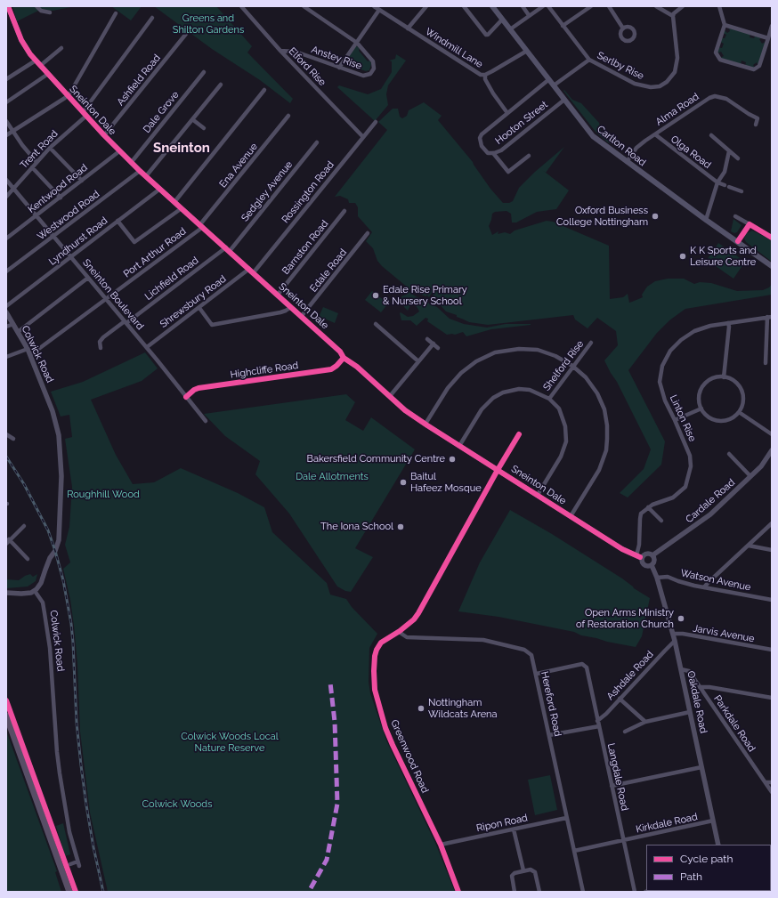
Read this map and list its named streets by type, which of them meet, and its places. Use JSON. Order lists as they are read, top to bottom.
{
  "streets": {
    "main road": ["Carlton Road"],
    "street": [
      "Windmill Lane",
      "Anstey Rise",
      "Serlby Rise",
      "Elford Rise",
      "Ashfield Road",
      "Alma Road",
      "Sneinton Dale",
      "Dale Grove",
      "Hooton Street",
      "Trent Road",
      "Olga Road",
      "Ena Avenue",
      "Kentwood Road",
      "Sedgley Avenue",
      "Rossington Road",
      "Westwood Road",
      "Lyndhurst Road",
      "Barnston Road",
      "Port Arthur Road",
      "Edale Road",
      "Lichfield Road",
      "Sneinton Boulevard",
      "Shrewsbury Road",
      "Colwick Road",
      "Shelford Rise",
      "Highcliffe Road",
      "Linton Rise",
      "Cardale Road",
      "Watson Avenue",
      "Jarvis Avenue",
      "Ashdale Road",
      "Oakdale Road",
      "Hereford Road",
      "Parkdale Road",
      "Greenwood Road",
      "Langdale Road",
      "Ripon Road",
      "Kirkdale Road"
    ]
  },
  "crossings": [
    ["Windmill Lane", "Carlton Road"],
    ["Anstey Rise", "Elford Rise"],
    ["Elford Rise", "Rossington Road"],
    ["Ashfield Road", "Sneinton Dale"],
    ["Alma Road", "Carlton Road"],
    ["Alma Road", "Olga Road"],
    ["Sneinton Dale", "Dale Grove"],
    ["Sneinton Dale", "Trent Road"],
    ["Sneinton Dale", "Ena Avenue"],
    ["Sneinton Dale", "Kentwood Road"],
    ["Sneinton Dale", "Sedgley Avenue"],
    ["Sneinton Dale", "Rossington Road"],
    ["Sneinton Dale", "Westwood Road"],
    ["Sneinton Dale", "Lyndhurst Road"],
    ["Sneinton Dale", "Barnston Road"],
    ["Sneinton Dale", "Port Arthur Road"],
    ["Sneinton Dale", "Edale Road"],
    ["Sneinton Dale", "Lichfield Road"],
    ["Sneinton Dale", "Shrewsbury Road"],
    ["Sneinton Dale", "Shelford Rise"],
    ["Sneinton Dale", "Highcliffe Road"],
    ["Sneinton Dale", "Cardale Road"],
    ["Sneinton Dale", "Oakdale Road"],
    ["Sneinton Dale", "Greenwood Road"],
    ["Hooton Street", "Carlton Road"],
    ["Trent Road", "Sneinton Boulevard"],
    ["Ena Avenue", "Port Arthur Road"],
    ["Kentwood Road", "Sneinton Boulevard"],
    ["Sedgley Avenue", "Lichfield Road"],
    ["Rossington Road", "Shrewsbury Road"],
    ["Westwood Road", "Sneinton Boulevard"],
    ["Lyndhurst Road", "Sneinton Boulevard"],
    ["Port Arthur Road", "Sneinton Boulevard"],
    ["Port Arthur Road", "Colwick Road"],
    ["Lichfield Road", "Sneinton Boulevard"],
    ["Sneinton Boulevard", "Shrewsbury Road"],
    ["Sneinton Boulevard", "Highcliffe Road"],
    ["Shelford Rise", "Greenwood Road"],
    ["Cardale Road", "Oakdale Road"],
    ["Watson Avenue", "Oakdale Road"],
    ["Jarvis Avenue", "Oakdale Road"],
    ["Ashdale Road", "Oakdale Road"],
    ["Ashdale Road", "Langdale Road"],
    ["Oakdale Road", "Parkdale Road"],
    ["Oakdale Road", "Kirkdale Road"],
    ["Hereford Road", "Greenwood Road"],
    ["Hereford Road", "Langdale Road"],
    ["Hereford Road", "Ripon Road"],
    ["Hereford Road", "Kirkdale Road"],
    ["Greenwood Road", "Ripon Road"],
    ["Langdale Road", "Kirkdale Road"]
  ],
  "districts": ["Sneinton"],
  "parks": [
    "Greens and Shilton Gardens",
    "Dale Allotments",
    "Roughhill Wood",
    "Colwick Woods Local Nature Reserve",
    "Colwick Woods"
  ],
  "places": [
    "Oxford Business College Nottingham",
    "K K Sports and Leisure Centre",
    "Edale Rise Primary & Nursery School",
    "Bakersfield Community Centre",
    "Baitul Hafeez Mosque",
    "The Iona School",
    "Open Arms Ministry of Restoration Church",
    "Nottingham Wildcats Arena"
  ],
  "legend": ["Cycle path", "Path"]
}
